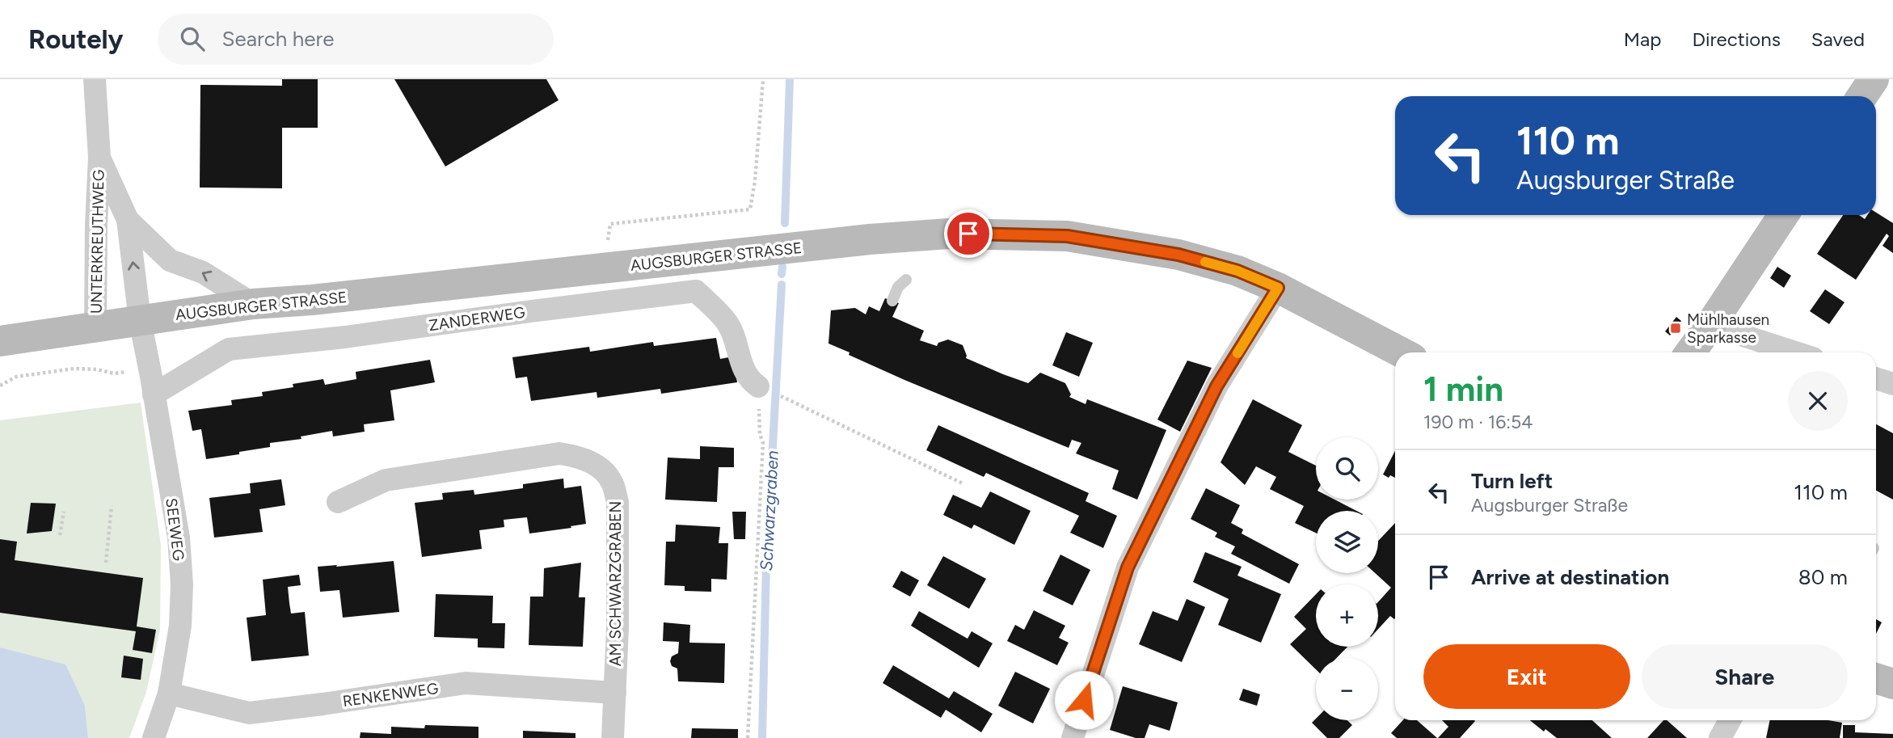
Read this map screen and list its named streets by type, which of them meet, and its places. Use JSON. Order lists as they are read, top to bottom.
{
  "streets": {
    "main road": ["AUGSBURGER STRASSE"],
    "street": [
      "UNTERKREUTHWEG",
      "ZANDERWEG",
      "SEEWEG",
      "AM SCHWARZGRABEN",
      "RENKENWEG"
    ]
  },
  "crossings": [
    ["UNTERKREUTHWEG", "AUGSBURGER STRASSE"],
    ["UNTERKREUTHWEG", "SEEWEG"],
    ["AUGSBURGER STRASSE", "SEEWEG"],
    ["ZANDERWEG", "SEEWEG"],
    ["SEEWEG", "RENKENWEG"],
    ["AM SCHWARZGRABEN", "RENKENWEG"]
  ],
  "one_way": ["UNTERKREUTHWEG"],
  "water": ["Schwarzgraben"],
  "places": {
    "transit": ["Mühlhausen Sparkasse"]
  },
  "page": {
    "header": "Routely",
    "search": "Search here",
    "nav": ["Map", "Directions", "Saved"],
    "turn": ["110 m", "Augsburger Straße"],
    "heading": ["1 min", "190 m · 16:54"],
    "map_buttons": ["+", "−"],
    "list": [
      {
        "name": "Turn left",
        "note": "Augsburger Straße",
        "value": "110 m"
      },
      {
        "name": "Arrive at destination",
        "value": "80 m"
      }
    ],
    "buttons": ["Exit", "Share"]
  }
}
